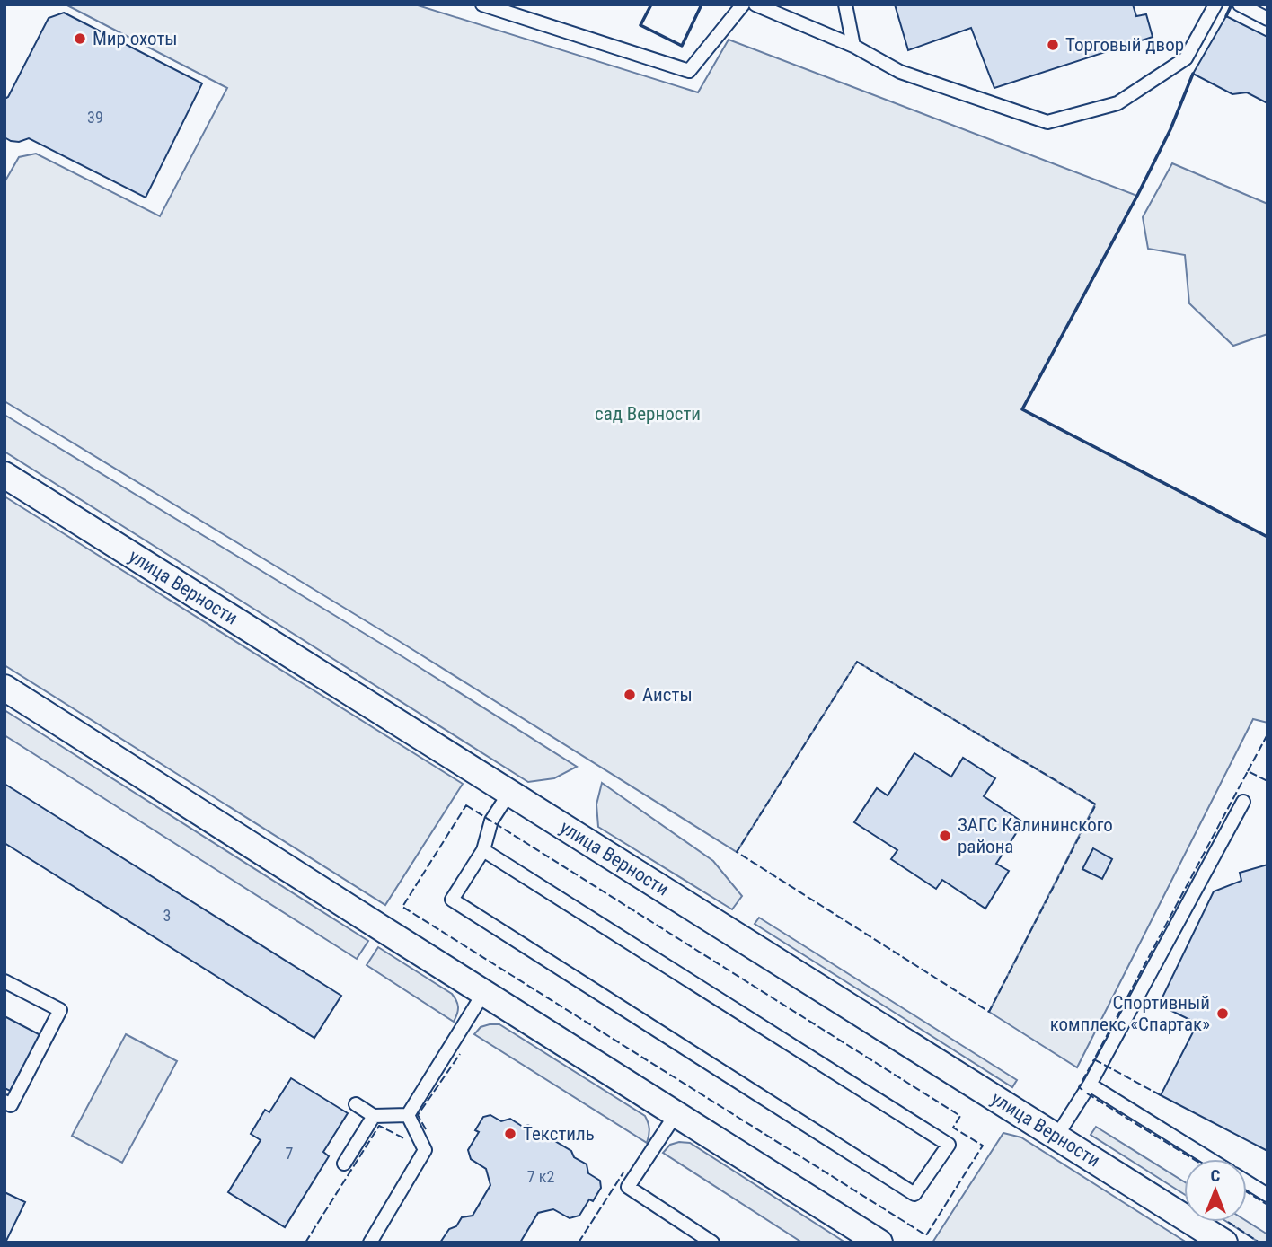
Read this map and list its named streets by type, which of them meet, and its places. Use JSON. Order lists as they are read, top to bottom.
{
  "streets": {
    "street": ["улица Верности"]
  },
  "parks": ["сад Верности"],
  "places": [
    "Мир охоты",
    "Торговый двор",
    "Аисты",
    "ЗАГС Калининского района",
    "Спортивный комплекс «Спартак»",
    "Текстиль"
  ],
  "house_numbers": [
    "39",
    "3",
    "7",
    "7 к2"
  ],
  "north": "top"
}
